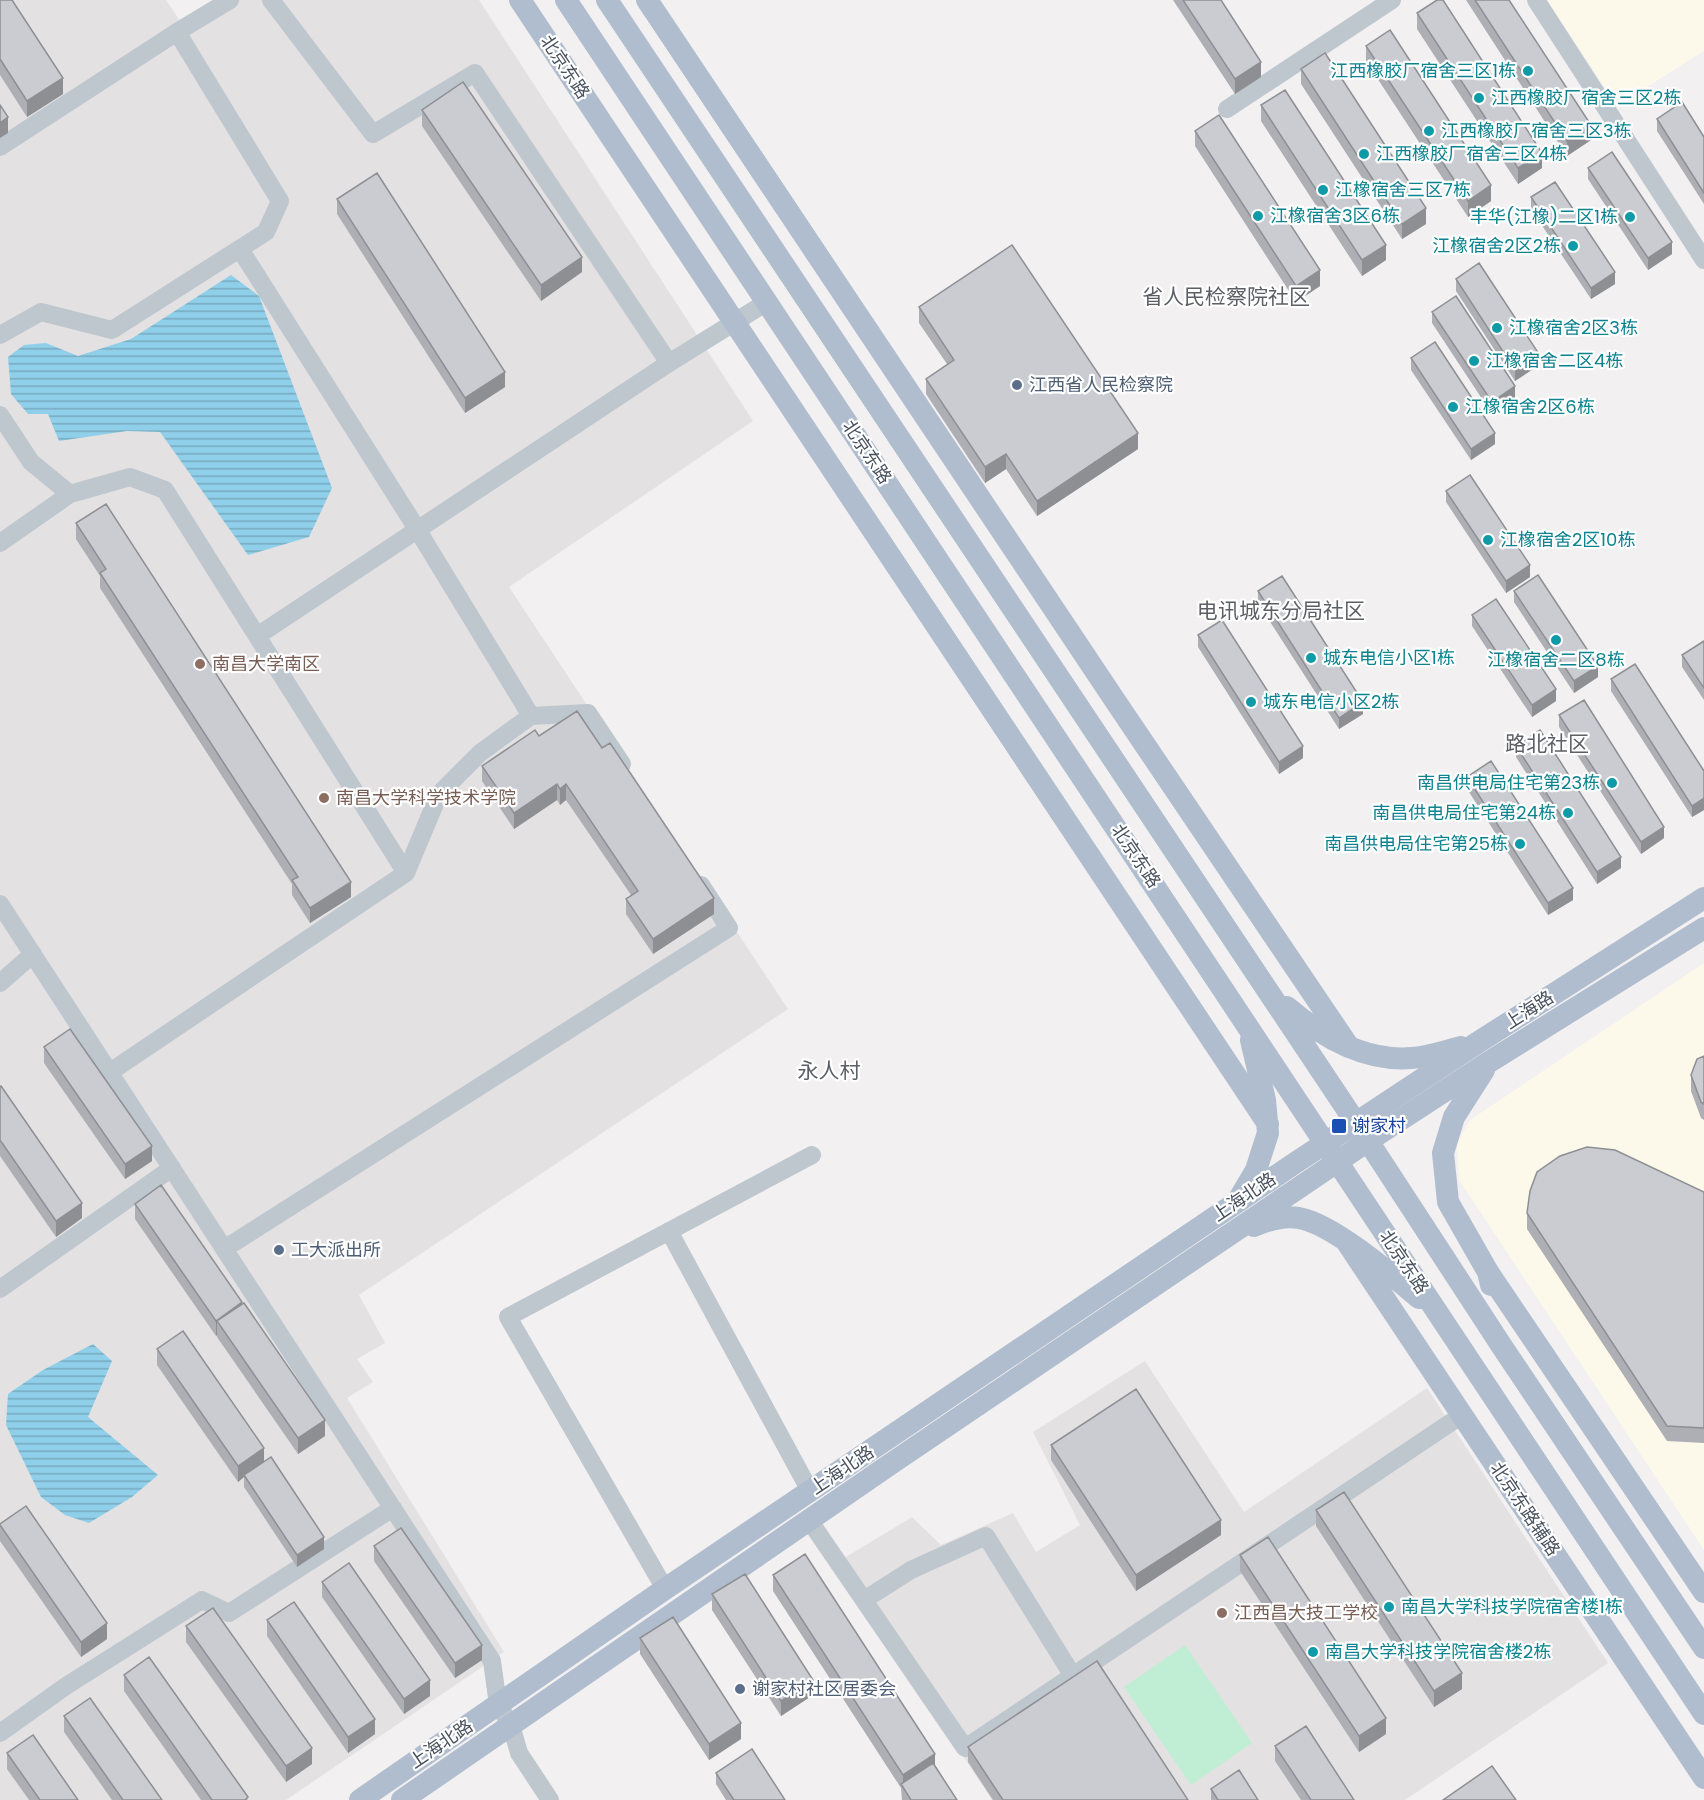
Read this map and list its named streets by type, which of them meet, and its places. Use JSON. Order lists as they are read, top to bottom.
{
  "streets": {
    "main road": [
      "北京东路",
      "上海路",
      "上海北路",
      "北京东路辅路"
    ]
  },
  "crossings": [
    ["北京东路", "上海路"],
    ["北京东路", "上海北路"],
    ["上海路", "上海北路"]
  ],
  "districts": [
    "省人民检察院社区",
    "电讯城东分局社区",
    "路北社区",
    "永人村"
  ],
  "places": {
    "other": [
      "江西橡胶厂宿舍三区1栋",
      "江西橡胶厂宿舍三区2栋",
      "江西橡胶厂宿舍三区3栋",
      "江西橡胶厂宿舍三区4栋",
      "江橡宿舍三区7栋",
      "江橡宿舍3区6栋",
      "丰华(江橡)二区1栋",
      "江橡宿舍2区2栋",
      "江橡宿舍2区3栋",
      "江橡宿舍二区4栋",
      "江西省人民检察院",
      "江橡宿舍2区6栋",
      "江橡宿舍2区10栋",
      "江橡宿舍二区8栋",
      "城东电信小区1栋",
      "南昌大学南区",
      "城东电信小区2栋",
      "南昌供电局住宅第23栋",
      "南昌大学科学技术学院",
      "南昌供电局住宅第24栋",
      "南昌供电局住宅第25栋",
      "工大派出所",
      "南昌大学科技学院宿舍楼1栋",
      "江西昌大技工学校",
      "南昌大学科技学院宿舍楼2栋",
      "谢家村社区居委会"
    ],
    "transit": ["谢家村"]
  }
}
